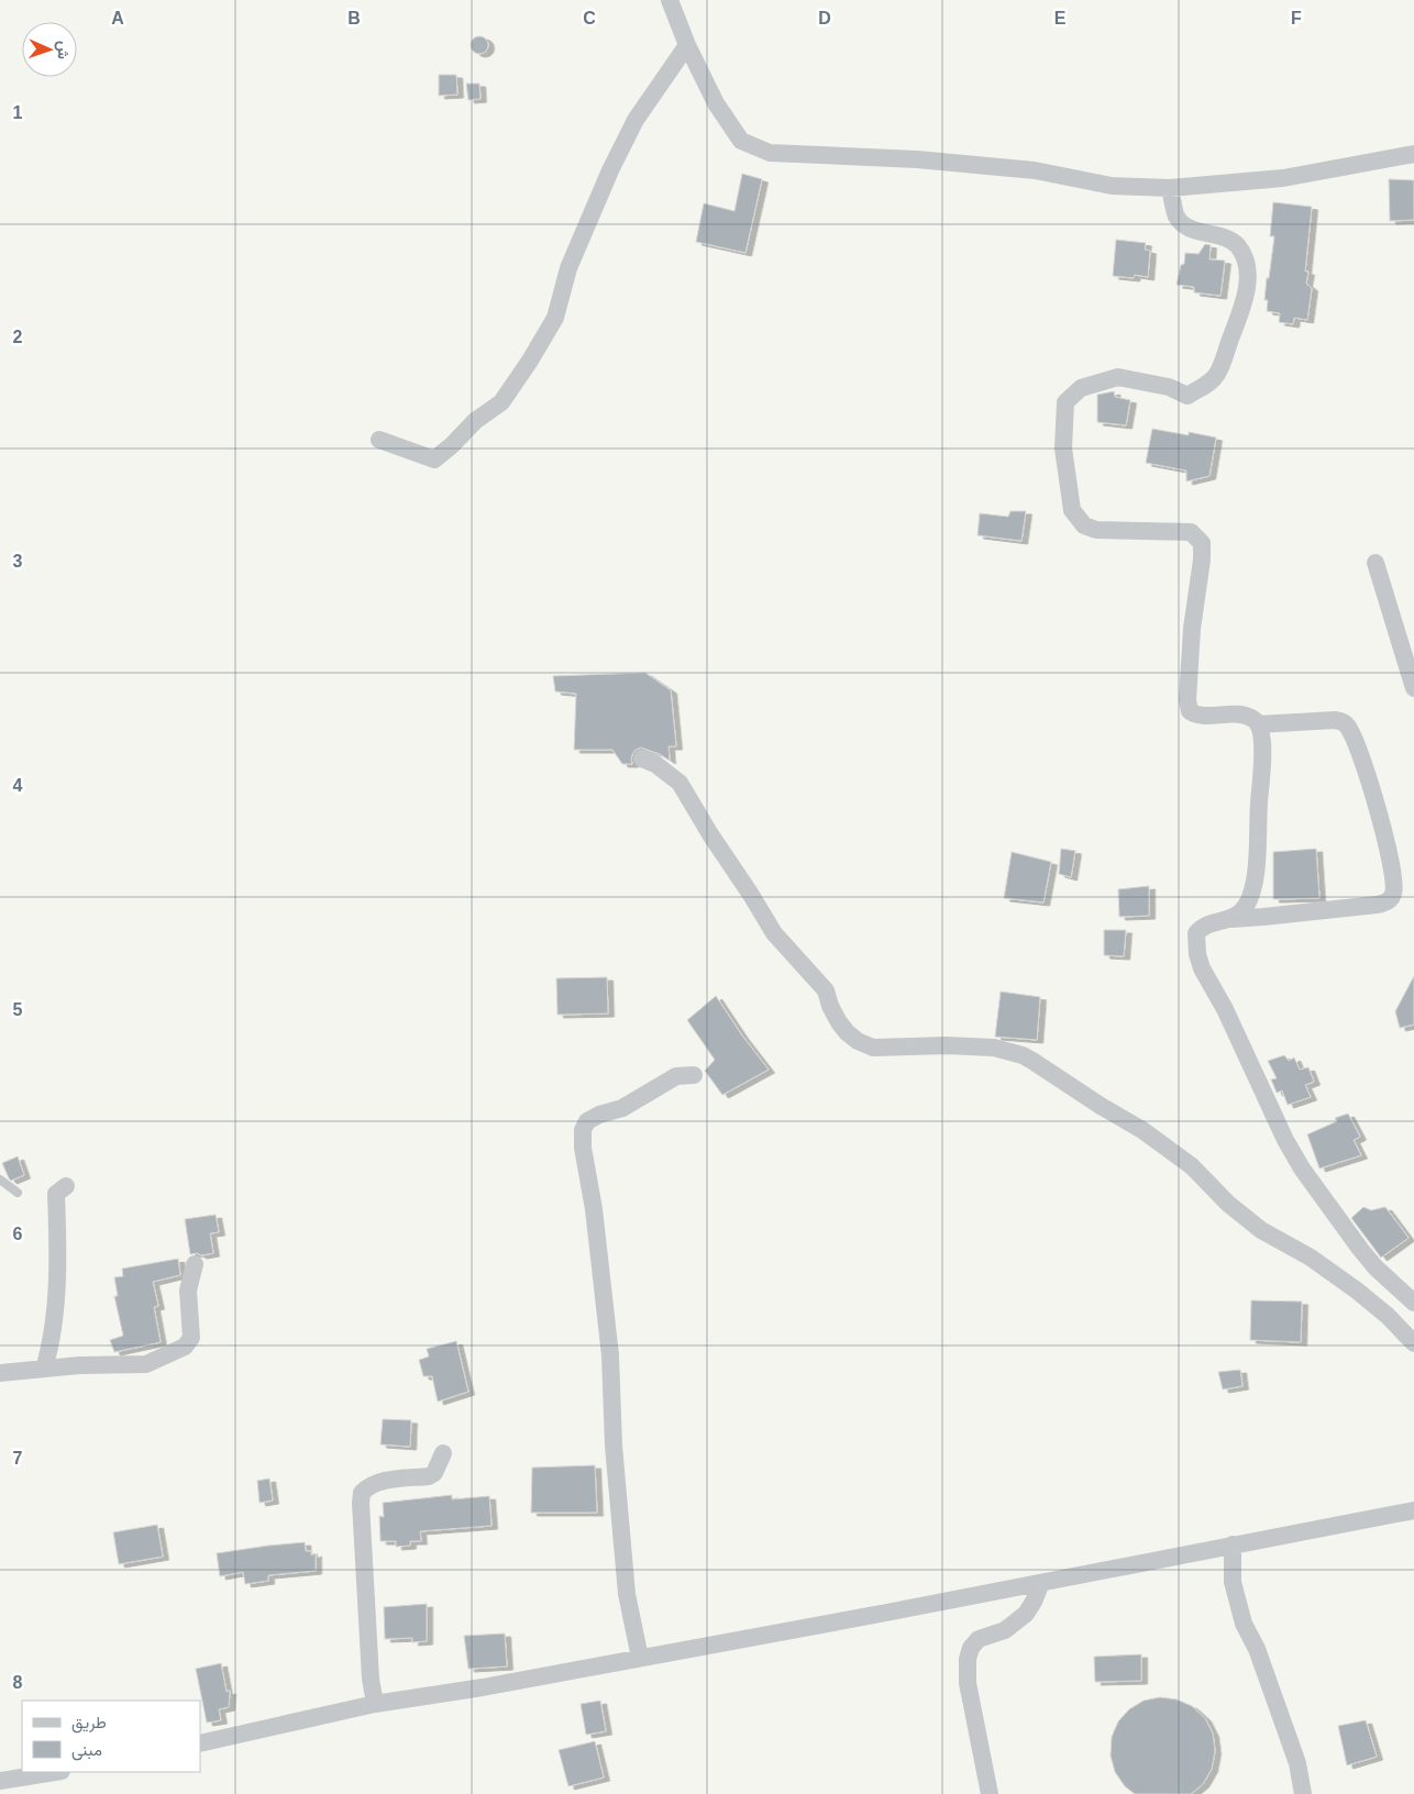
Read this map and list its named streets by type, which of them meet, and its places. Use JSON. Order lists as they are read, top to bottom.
{
  "legend": ["طريق", "مبنى"],
  "north": "right",
  "grid": {
    "columns": [
      "A",
      "B",
      "C",
      "D",
      "E",
      "F"
    ],
    "rows": [
      "1",
      "2",
      "3",
      "4",
      "5",
      "6",
      "7",
      "8"
    ]
  }
}
